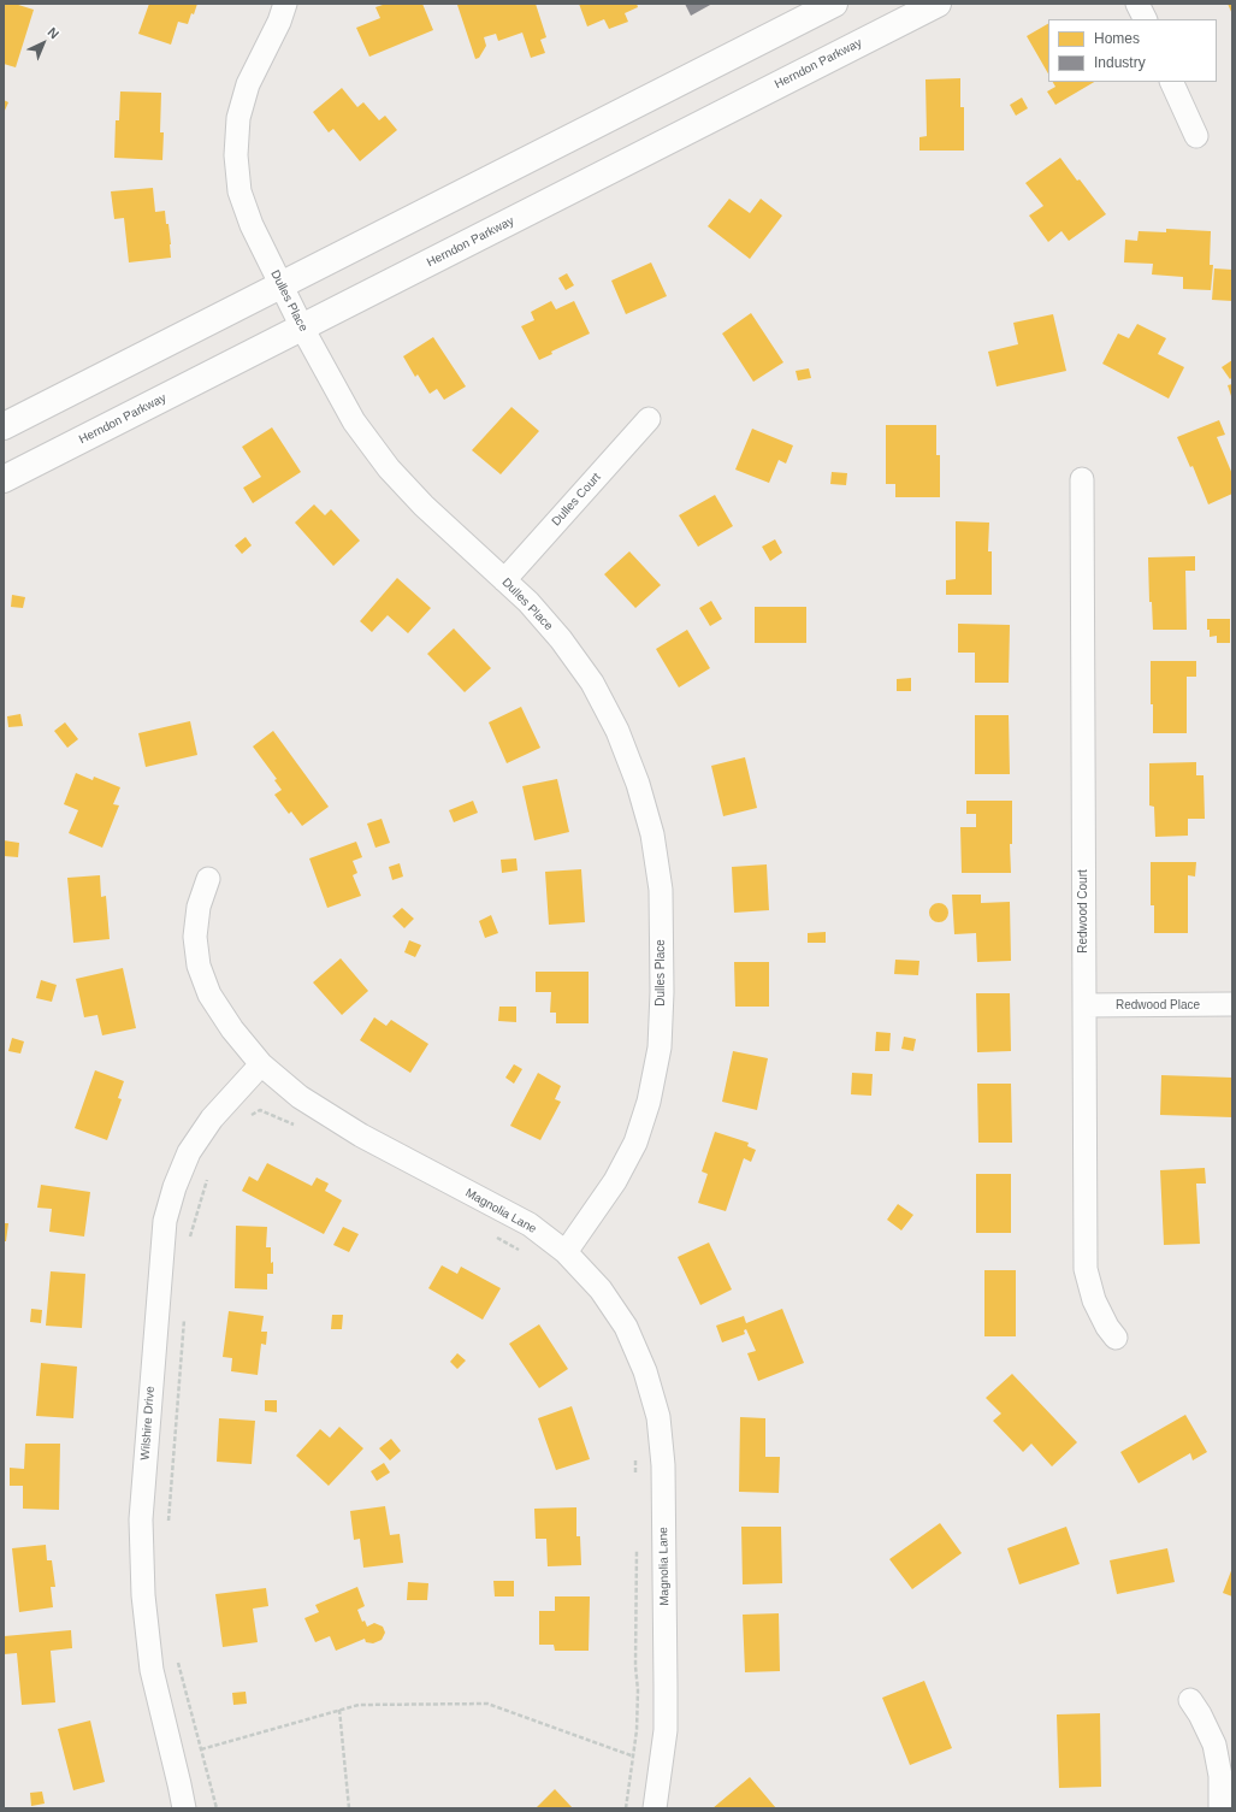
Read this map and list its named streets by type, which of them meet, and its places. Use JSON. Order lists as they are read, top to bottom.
{
  "streets": {
    "main road": ["Herndon Parkway"],
    "street": [
      "Dulles Place",
      "Dulles Court",
      "Redwood Court",
      "Redwood Place",
      "Magnolia Lane",
      "Wilshire Drive"
    ]
  },
  "crossings": [
    ["Herndon Parkway", "Dulles Place"],
    ["Dulles Place", "Dulles Court"],
    ["Dulles Place", "Magnolia Lane"],
    ["Redwood Court", "Redwood Place"],
    ["Magnolia Lane", "Wilshire Drive"]
  ],
  "legend": ["Homes", "Industry"],
  "north": "top right"
}
